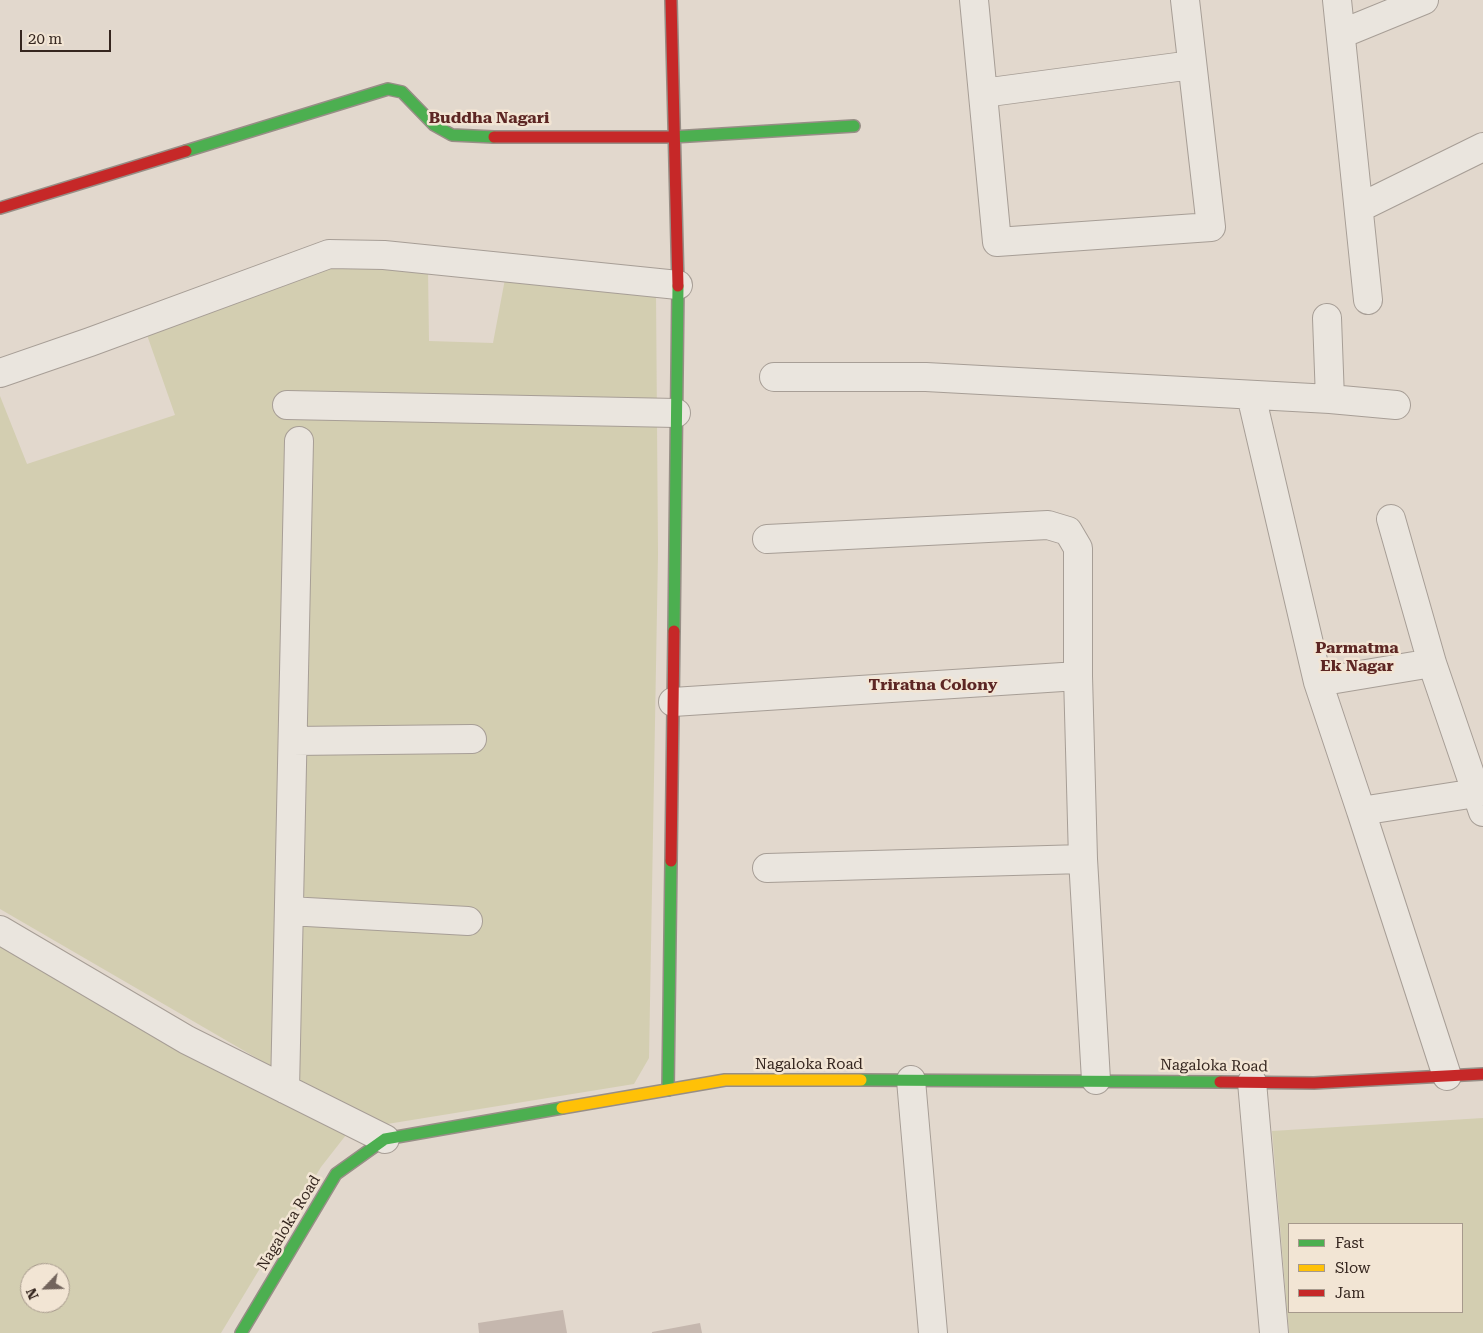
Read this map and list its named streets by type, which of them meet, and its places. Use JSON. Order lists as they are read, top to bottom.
{
  "streets": {
    "street": ["Nagaloka Road"]
  },
  "districts": ["Buddha Nagari", "Parmatma Ek Nagar", "Triratna Colony"],
  "legend": ["Fast", "Slow", "Jam"],
  "scale_bar": "20 m",
  "north": "bottom left"
}
